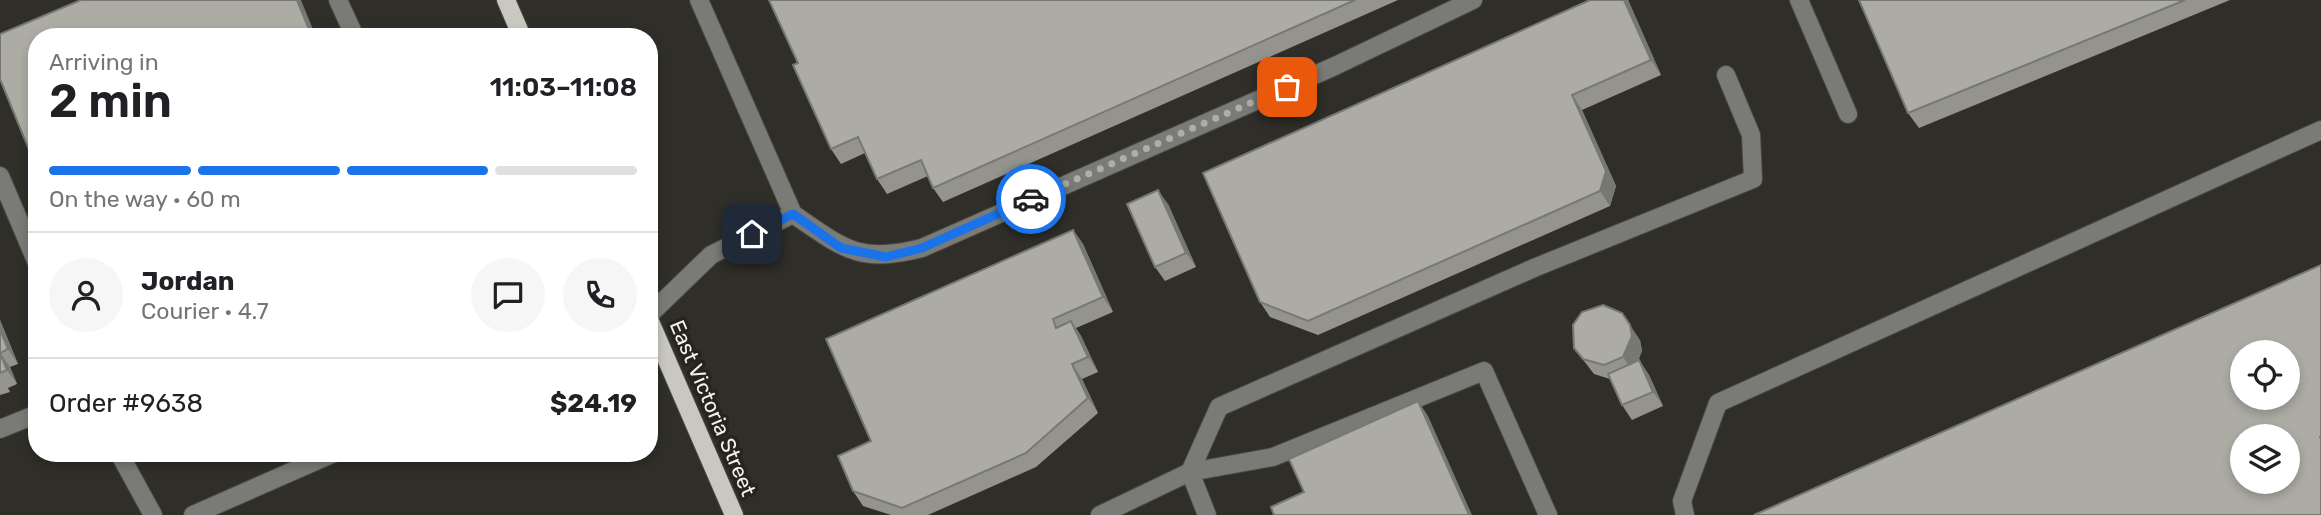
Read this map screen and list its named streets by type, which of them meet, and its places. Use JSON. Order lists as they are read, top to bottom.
{
  "streets": {
    "main road": ["East Victoria Street"]
  },
  "page": {
    "heading": ["2 min", "Arriving in", "11:03–11:08"],
    "panel": [
      "Jordan",
      "Courier · 4.7",
      "Order #9638",
      "$24.19"
    ],
    "bar": "On the way · 60 m"
  }
}
